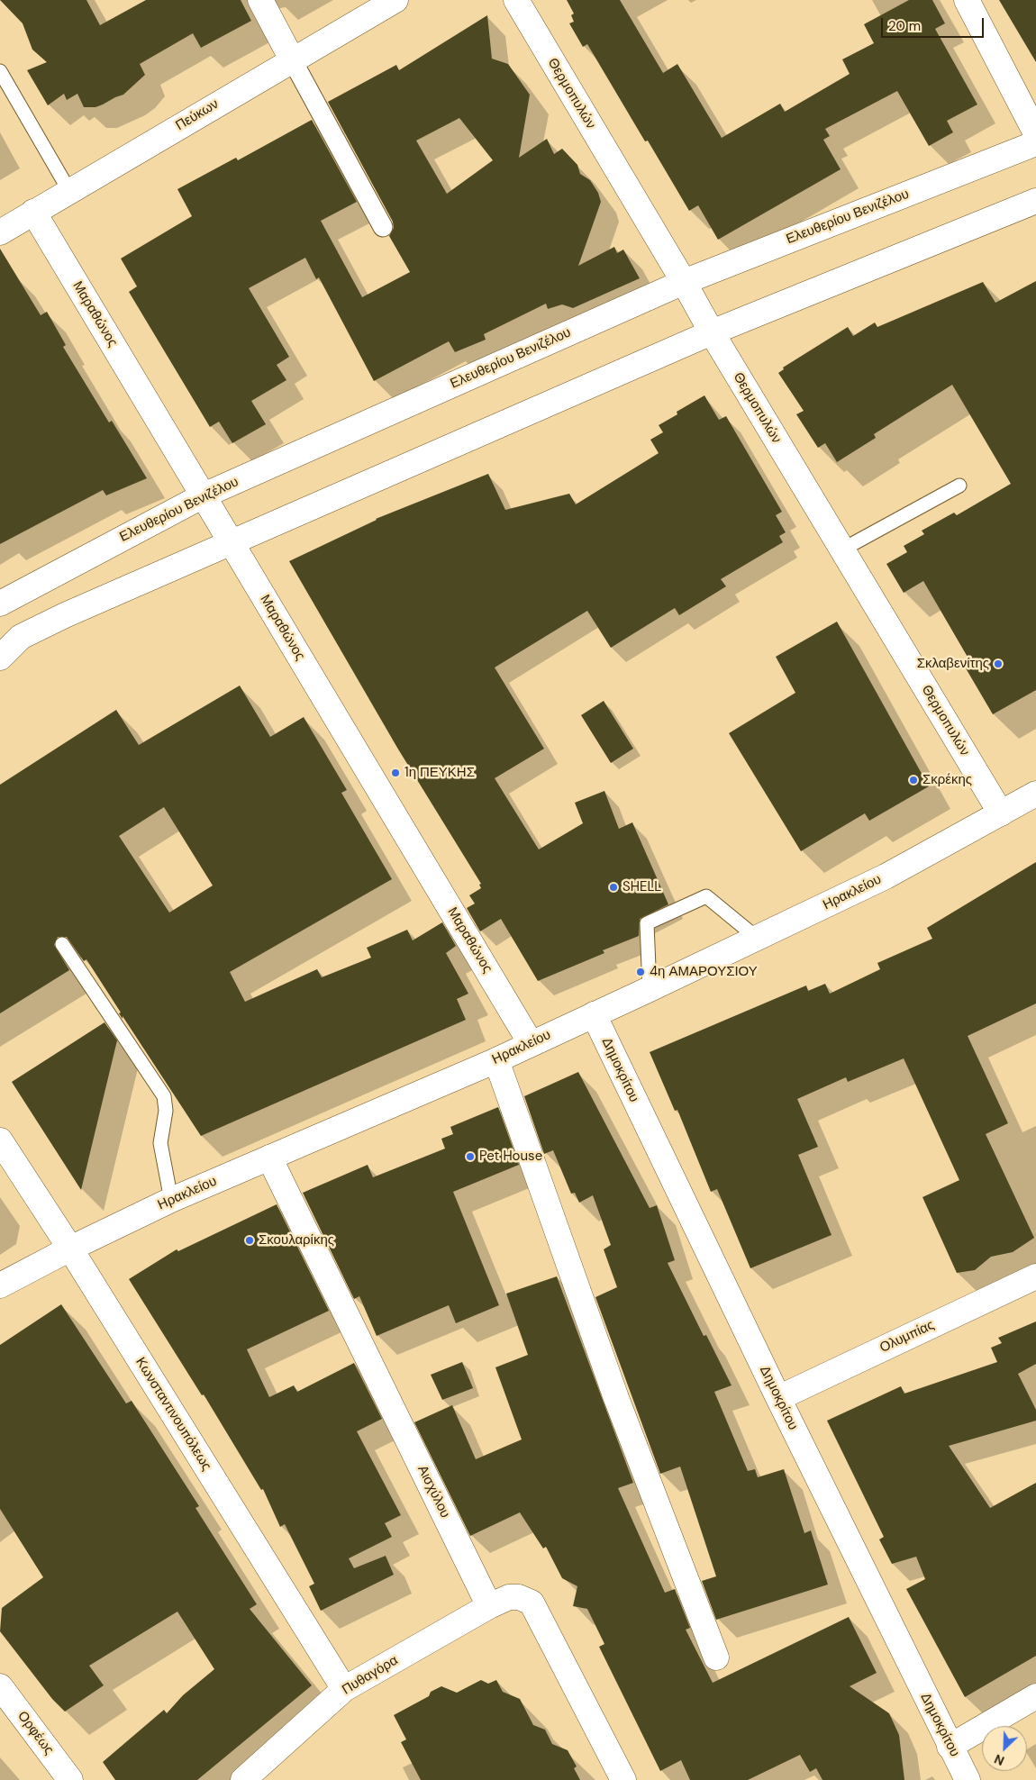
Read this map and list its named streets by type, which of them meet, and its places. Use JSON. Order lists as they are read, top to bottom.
{
  "streets": {
    "street": [
      "Θερμοπυλών",
      "Πεύκων",
      "Ελευθερίου Βενιζέλου",
      "Μαραθώνος",
      "Ηρακλείου",
      "Δημοκρίτου",
      "Ολυμπίας",
      "Κωνσταντινουπόλεως",
      "Αισχύλου",
      "Πυθαγόρα",
      "Ορφέως"
    ]
  },
  "crossings": [
    ["Θερμοπυλών", "Ελευθερίου Βενιζέλου"],
    ["Θερμοπυλών", "Ηρακλείου"],
    ["Πεύκων", "Μαραθώνος"],
    ["Ελευθερίου Βενιζέλου", "Μαραθώνος"],
    ["Μαραθώνος", "Ηρακλείου"],
    ["Ηρακλείου", "Δημοκρίτου"],
    ["Ηρακλείου", "Κωνσταντινουπόλεως"],
    ["Ηρακλείου", "Αισχύλου"],
    ["Δημοκρίτου", "Ολυμπίας"],
    ["Κωνσταντινουπόλεως", "Πυθαγόρα"],
    ["Αισχύλου", "Πυθαγόρα"]
  ],
  "places": [
    "Σκλαβενίτης",
    "1η ΠΕΥΚΗΣ",
    "Σκρέκης",
    "SHELL",
    "4η ΑΜΑΡΟΥΣΙΟΥ",
    "Pet House",
    "Σκουλαρίκης"
  ],
  "scale_bar": "20 m",
  "north": "bottom left"
}
